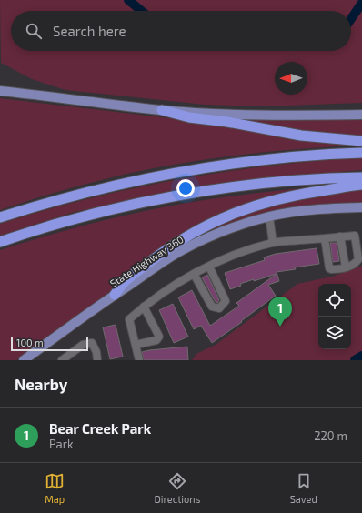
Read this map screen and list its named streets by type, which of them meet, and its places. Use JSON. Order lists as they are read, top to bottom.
{
  "streets": {
    "main road": ["State Highway 360"]
  },
  "scale_bar": "100 m",
  "north": "left",
  "page": {
    "search": "Search here",
    "pins": "1",
    "scale": "100 m",
    "heading": "Nearby",
    "list": [
      {
        "mark": "1",
        "name": "Bear Creek Park",
        "note": "Park",
        "value": "220 m"
      }
    ],
    "nav": ["Map", "Directions", "Saved"]
  }
}
